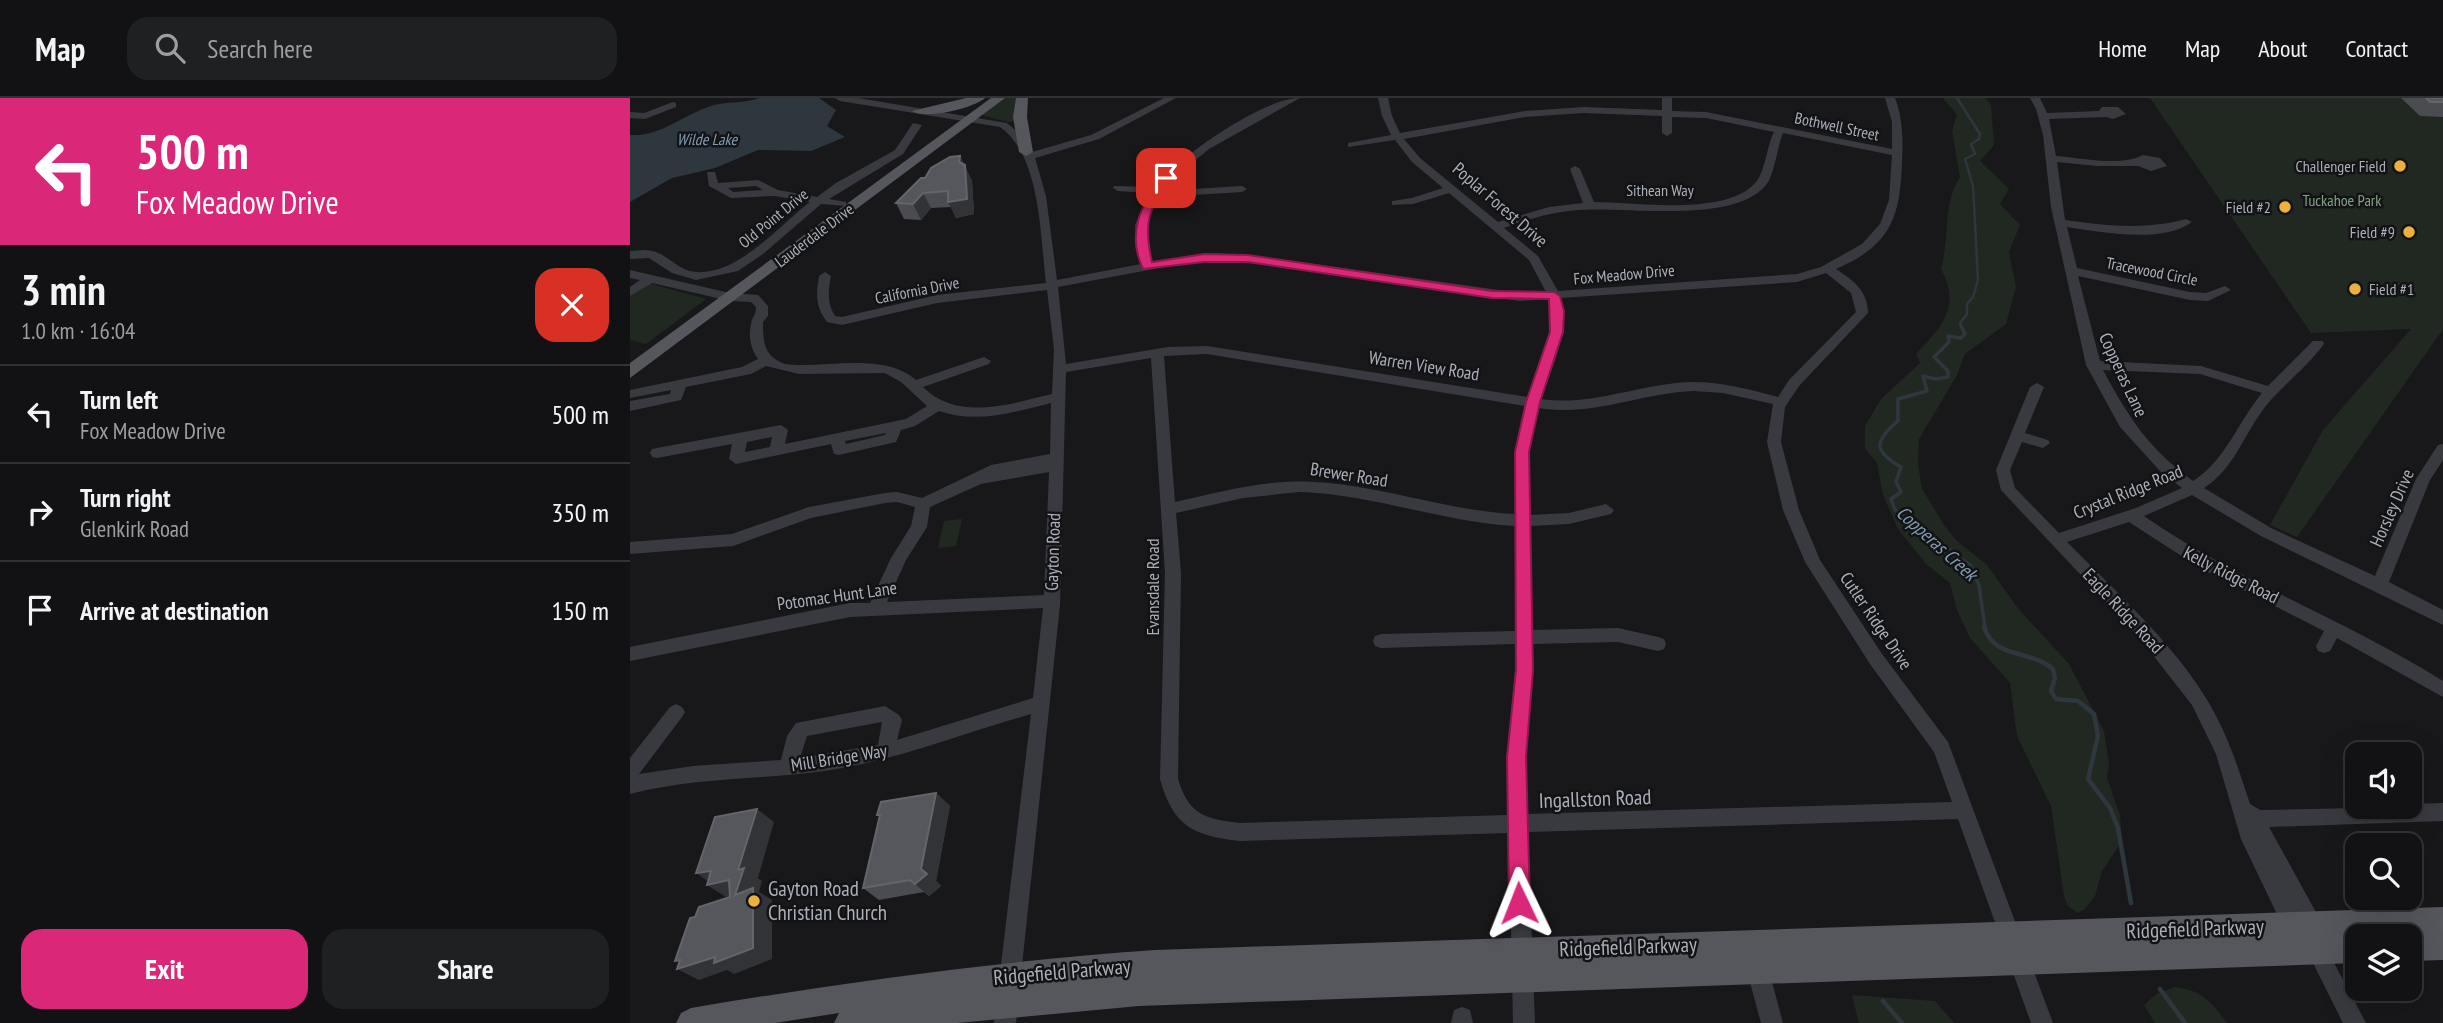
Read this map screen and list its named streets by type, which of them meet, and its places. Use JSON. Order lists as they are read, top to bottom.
{
  "streets": {
    "main road": ["Lauderdale Drive", "Ridgefield Parkway"],
    "street": [
      "Bothwell Street",
      "Sithean Way",
      "Poplar Forest Drive",
      "Old Point Drive",
      "Tracewood Circle",
      "Fox Meadow Drive",
      "California Drive",
      "Warren View Road",
      "Copperas Lane",
      "Brewer Road",
      "Crystal Ridge Road",
      "Horsley Drive",
      "Gayton Road",
      "Kelly Ridge Road",
      "Evansdale Road",
      "Potomac Hunt Lane",
      "Eagle Ridge Road",
      "Cutler Ridge Drive",
      "Mill Bridge Way",
      "Ingallston Road"
    ]
  },
  "crossings": [
    ["Bothwell Street", "Sithean Way"],
    ["Bothwell Street", "Poplar Forest Drive"],
    ["Bothwell Street", "Fox Meadow Drive"],
    ["Sithean Way", "Poplar Forest Drive"],
    ["Poplar Forest Drive", "Fox Meadow Drive"],
    ["Poplar Forest Drive", "Warren View Road"],
    ["Poplar Forest Drive", "Brewer Road"],
    ["Poplar Forest Drive", "Ingallston Road"],
    ["Poplar Forest Drive", "Ridgefield Parkway"],
    ["Old Point Drive", "Gayton Road"],
    ["Lauderdale Drive", "Gayton Road"],
    ["Tracewood Circle", "Copperas Lane"],
    ["Fox Meadow Drive", "California Drive"],
    ["Fox Meadow Drive", "Gayton Road"],
    ["Fox Meadow Drive", "Cutler Ridge Drive"],
    ["California Drive", "Gayton Road"],
    ["Warren View Road", "Gayton Road"],
    ["Warren View Road", "Evansdale Road"],
    ["Warren View Road", "Cutler Ridge Drive"],
    ["Copperas Lane", "Crystal Ridge Road"],
    ["Copperas Lane", "Horsley Drive"],
    ["Brewer Road", "Evansdale Road"],
    ["Crystal Ridge Road", "Kelly Ridge Road"],
    ["Crystal Ridge Road", "Eagle Ridge Road"],
    ["Gayton Road", "Potomac Hunt Lane"],
    ["Gayton Road", "Mill Bridge Way"],
    ["Gayton Road", "Ridgefield Parkway"],
    ["Evansdale Road", "Ingallston Road"],
    ["Eagle Ridge Road", "Ridgefield Parkway"],
    ["Cutler Ridge Drive", "Ingallston Road"],
    ["Cutler Ridge Drive", "Ridgefield Parkway"]
  ],
  "water": ["Wilde Lake", "Copperas Creek"],
  "parks": ["Tuckahoe Park"],
  "places": [
    "Challenger Field",
    "Field #2",
    "Field #9",
    "Field #1",
    "Gayton Road Christian Church"
  ],
  "page": {
    "header": "Map",
    "search": "Search here",
    "nav": [
      "Home",
      "Map",
      "About",
      "Contact"
    ],
    "turn": ["500 m", "Fox Meadow Drive"],
    "heading": ["3 min", "1.0 km · 16:04"],
    "list": [
      {
        "name": "Turn left",
        "note": "Fox Meadow Drive",
        "value": "500 m"
      },
      {
        "name": "Turn right",
        "note": "Glenkirk Road",
        "value": "350 m"
      },
      {
        "name": "Arrive at destination",
        "value": "150 m"
      }
    ],
    "buttons": ["Exit", "Share"]
  }
}
